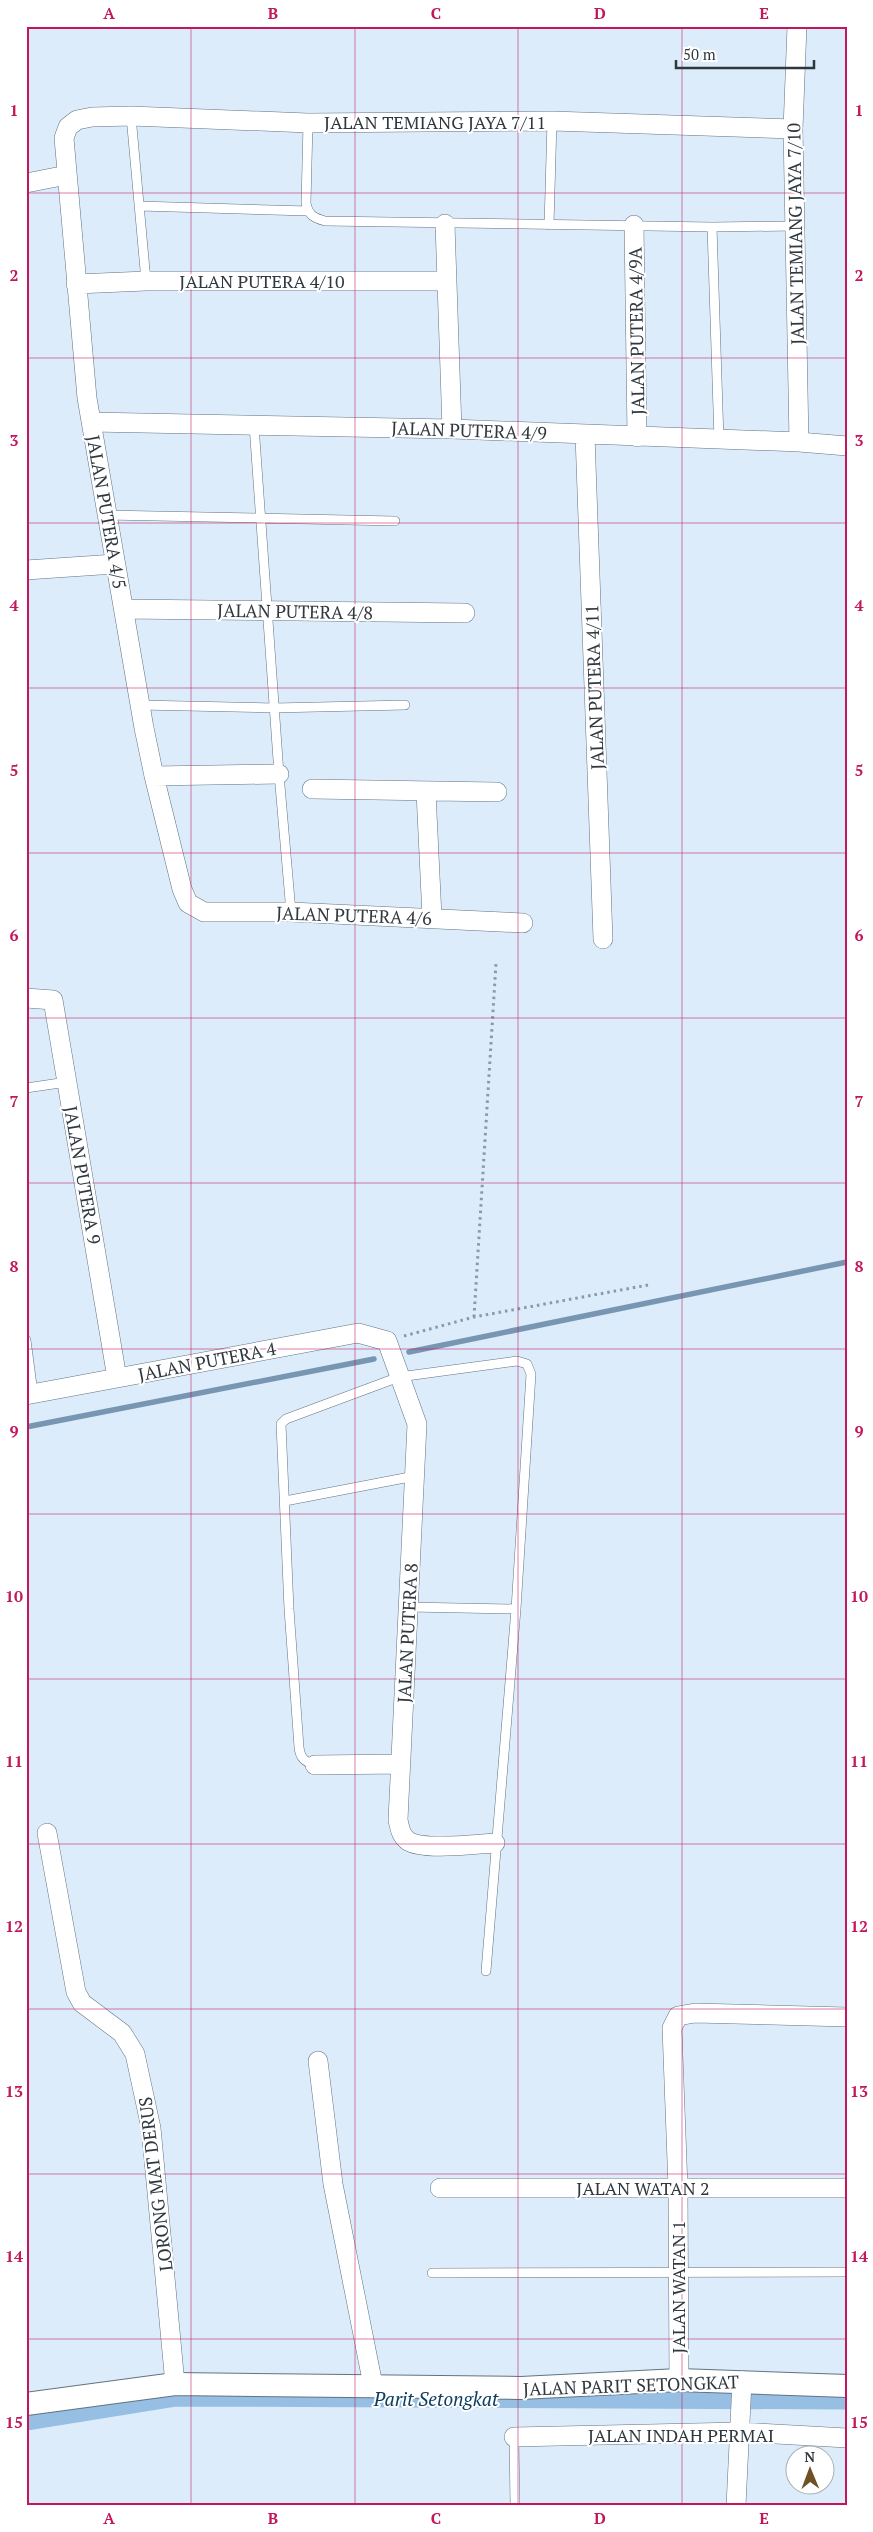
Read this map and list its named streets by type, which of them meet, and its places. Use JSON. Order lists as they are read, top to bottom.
{
  "streets": {
    "street": [
      "JALAN TEMIANG JAYA 7/11",
      "JALAN TEMIANG JAYA 7/10",
      "JALAN PUTERA 4/10",
      "JALAN PUTERA 4/9A",
      "JALAN PUTERA 4/9",
      "JALAN PUTERA 4/5",
      "JALAN PUTERA 4/8",
      "JALAN PUTERA 4/11",
      "JALAN PUTERA 4/6",
      "JALAN PUTERA 9",
      "JALAN PUTERA 4",
      "JALAN PUTERA 8",
      "LORONG MAT DERUS",
      "JALAN WATAN 2",
      "JALAN WATAN 1",
      "JALAN PARIT SETONGKAT",
      "JALAN INDAH PERMAI"
    ]
  },
  "crossings": [
    ["JALAN TEMIANG JAYA 7/11", "JALAN TEMIANG JAYA 7/10"],
    ["JALAN TEMIANG JAYA 7/11", "JALAN PUTERA 4/5"],
    ["JALAN TEMIANG JAYA 7/10", "JALAN PUTERA 4/9"],
    ["JALAN PUTERA 4/10", "JALAN PUTERA 4/5"],
    ["JALAN PUTERA 4/9A", "JALAN PUTERA 4/9"],
    ["JALAN PUTERA 4/9", "JALAN PUTERA 4/5"],
    ["JALAN PUTERA 4/9", "JALAN PUTERA 4/11"],
    ["JALAN PUTERA 4/5", "JALAN PUTERA 4/8"],
    ["JALAN PUTERA 4/5", "JALAN PUTERA 4/6"],
    ["JALAN PUTERA 9", "JALAN PUTERA 4"],
    ["JALAN PUTERA 4", "JALAN PUTERA 8"],
    ["LORONG MAT DERUS", "JALAN PARIT SETONGKAT"],
    ["JALAN WATAN 2", "JALAN WATAN 1"],
    ["JALAN WATAN 1", "JALAN PARIT SETONGKAT"]
  ],
  "water": ["Parit Setongkat"],
  "scale_bar": "50 m",
  "north": "top",
  "grid": {
    "columns": [
      "A",
      "B",
      "C",
      "D",
      "E"
    ],
    "rows": [
      "1",
      "2",
      "3",
      "4",
      "5",
      "6",
      "7",
      "8",
      "9",
      "10",
      "11",
      "12",
      "13",
      "14",
      "15"
    ]
  }
}
